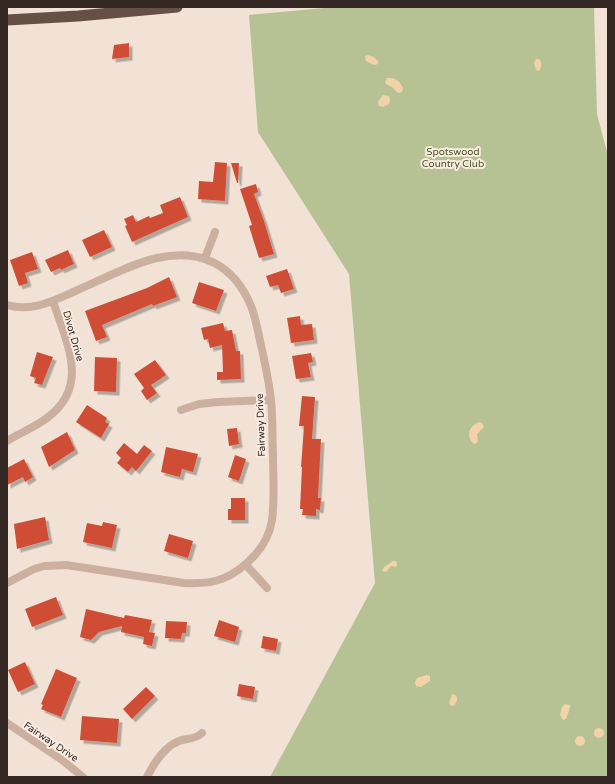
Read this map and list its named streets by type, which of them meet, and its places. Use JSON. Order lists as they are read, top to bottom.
{
  "streets": {
    "street": ["Divot Drive", "Fairway Drive"]
  },
  "crossings": [
    ["Divot Drive", "Fairway Drive"]
  ],
  "parks": ["Spotswood Country Club"]
}
